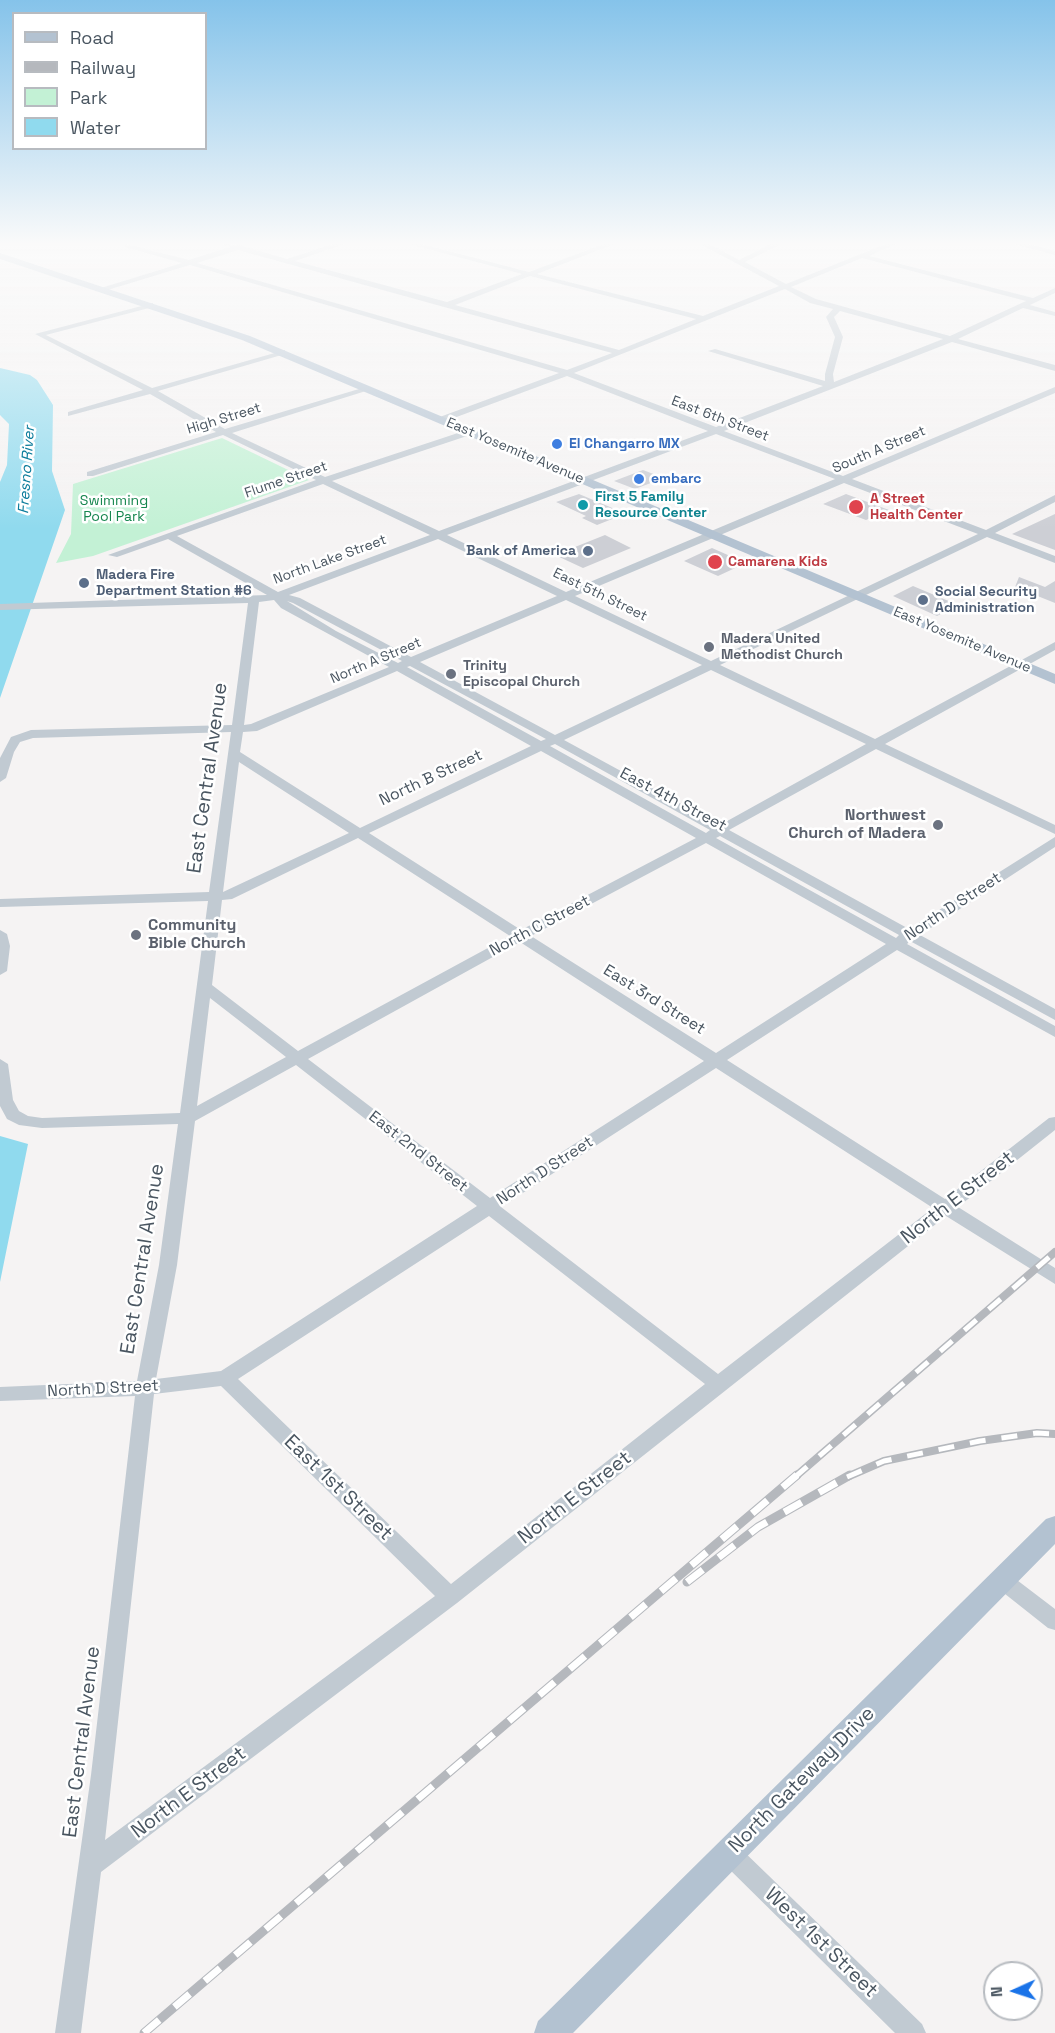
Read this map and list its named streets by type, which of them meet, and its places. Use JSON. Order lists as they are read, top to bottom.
{
  "streets": {
    "main road": ["East Yosemite Avenue", "North Gateway Drive"],
    "street": [
      "High Street",
      "East 6th Street",
      "South A Street",
      "Flume Street",
      "North Lake Street",
      "East 5th Street",
      "North A Street",
      "East Central Avenue",
      "North B Street",
      "East 4th Street",
      "North D Street",
      "North C Street",
      "East 3rd Street",
      "East 2nd Street",
      "North E Street",
      "East 1st Street",
      "West 1st Street"
    ]
  },
  "crossings": [
    ["High Street", "East Yosemite Avenue"],
    ["High Street", "East 5th Street"],
    ["East 6th Street", "South A Street"],
    ["East 6th Street", "North Lake Street"],
    ["East 6th Street", "North B Street"],
    ["South A Street", "East Yosemite Avenue"],
    ["South A Street", "North A Street"],
    ["East Yosemite Avenue", "Flume Street"],
    ["East Yosemite Avenue", "North Lake Street"],
    ["East Yosemite Avenue", "North A Street"],
    ["East Yosemite Avenue", "North B Street"],
    ["East Yosemite Avenue", "North C Street"],
    ["Flume Street", "East 5th Street"],
    ["Flume Street", "East 4th Street"],
    ["North Lake Street", "East 5th Street"],
    ["North Lake Street", "East Central Avenue"],
    ["North Lake Street", "East 4th Street"],
    ["East 5th Street", "North A Street"],
    ["East 5th Street", "North B Street"],
    ["East 5th Street", "North C Street"],
    ["North A Street", "East Central Avenue"],
    ["North A Street", "East 4th Street"],
    ["East Central Avenue", "North B Street"],
    ["East Central Avenue", "North D Street"],
    ["East Central Avenue", "North C Street"],
    ["East Central Avenue", "East 3rd Street"],
    ["East Central Avenue", "East 2nd Street"],
    ["East Central Avenue", "North E Street"],
    ["North B Street", "East 4th Street"],
    ["North B Street", "East 3rd Street"],
    ["East 4th Street", "North D Street"],
    ["East 4th Street", "North C Street"],
    ["North D Street", "East 3rd Street"],
    ["North D Street", "East 2nd Street"],
    ["North D Street", "East 1st Street"],
    ["North C Street", "East 3rd Street"],
    ["North C Street", "East 2nd Street"],
    ["East 3rd Street", "North E Street"],
    ["East 2nd Street", "North E Street"],
    ["North E Street", "East 1st Street"],
    ["North Gateway Drive", "West 1st Street"]
  ],
  "water": ["Fresno River"],
  "parks": ["Swimming Pool Park"],
  "places": [
    "El Changarro MX",
    "embarc",
    "First 5 Family Resource Center",
    "A Street Health Center",
    "Bank of America",
    "Camarena Kids",
    "Madera Fire Department Station #6",
    "Social Security Administration",
    "Madera United Methodist Church",
    "Trinity Episcopal Church",
    "Northwest Church of Madera",
    "Community Bible Church"
  ],
  "legend": [
    "Road",
    "Railway",
    "Park",
    "Water"
  ],
  "north": "left"
}
